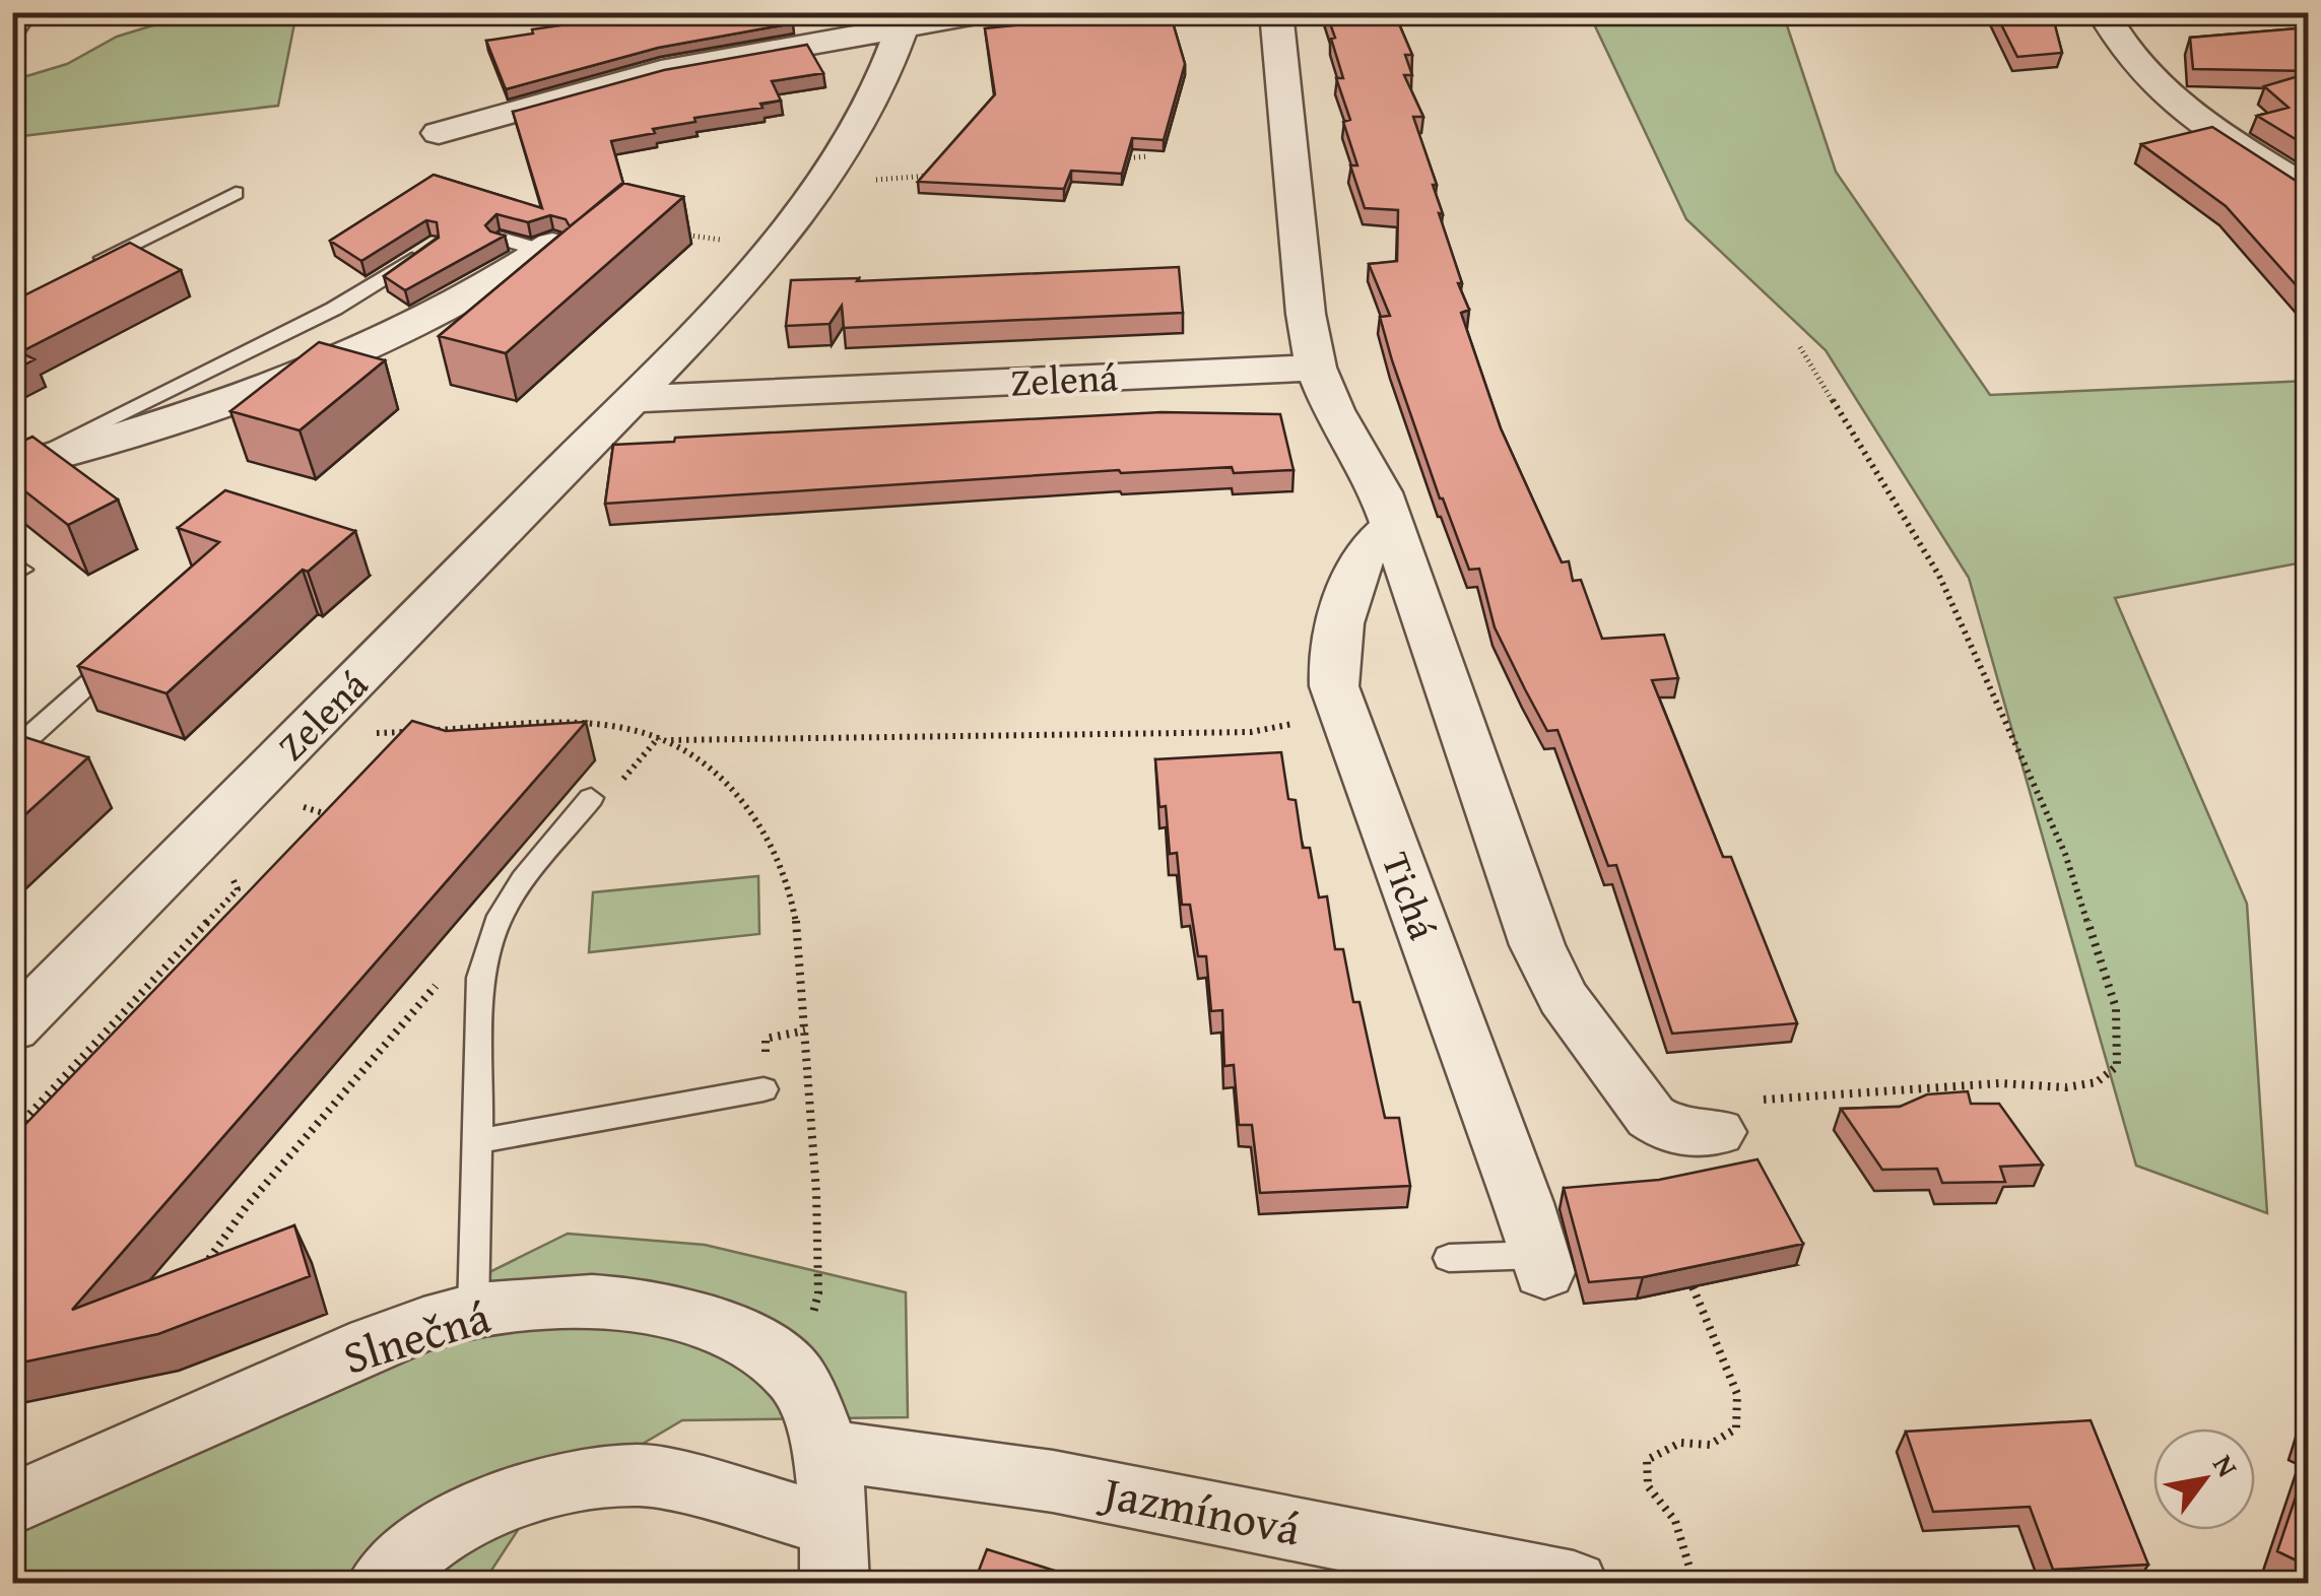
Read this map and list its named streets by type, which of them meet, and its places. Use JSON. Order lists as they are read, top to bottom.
{
  "streets": {
    "street": [
      "Zelená",
      "Tichá",
      "Slnečná",
      "Jazmínová"
    ]
  },
  "crossings": [
    ["Slnečná", "Jazmínová"]
  ],
  "north": "top right"
}
